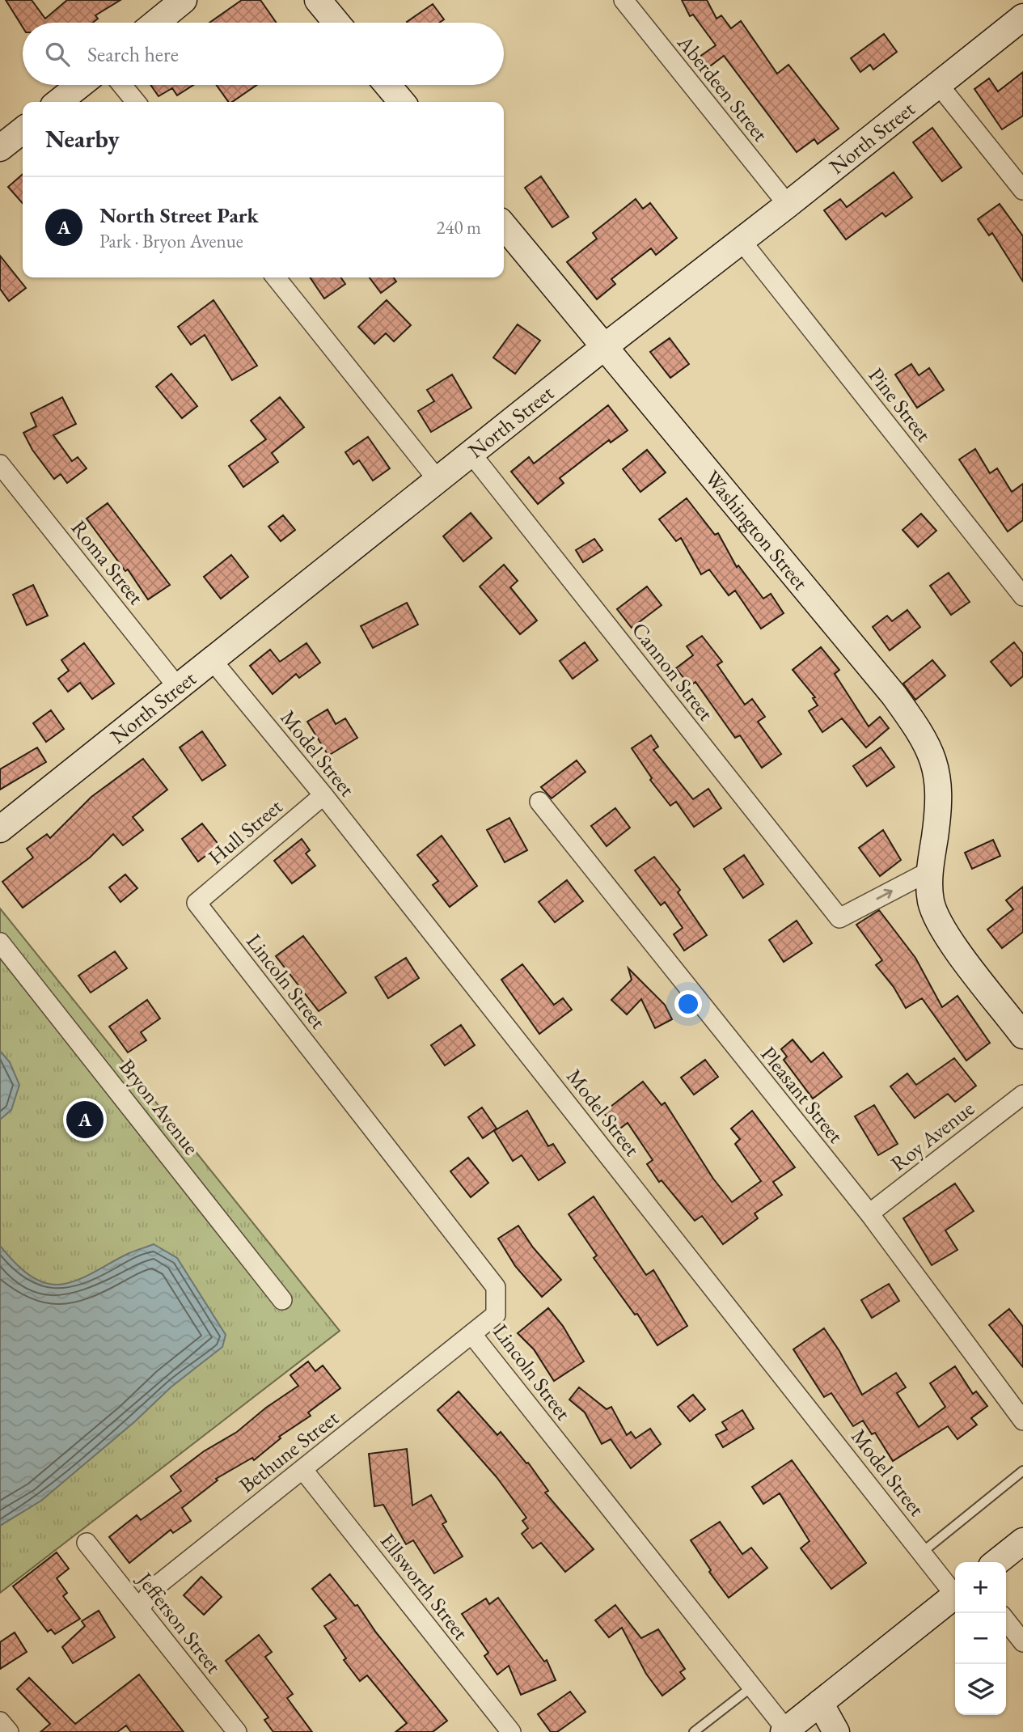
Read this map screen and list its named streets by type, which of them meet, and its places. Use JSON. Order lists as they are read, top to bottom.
{
  "streets": {
    "street": [
      "Aberdeen Street",
      "North Street",
      "Pine Street",
      "Washington Street",
      "Roma Street",
      "Cannon Street",
      "Model Street",
      "Hull Street",
      "Lincoln Street",
      "Pleasant Street",
      "Bryon Avenue",
      "Roy Avenue",
      "Bethune Street",
      "Ellsworth Street",
      "Jefferson Street"
    ]
  },
  "crossings": [
    ["Aberdeen Street", "North Street"],
    ["North Street", "Pine Street"],
    ["North Street", "Washington Street"],
    ["North Street", "Roma Street"],
    ["North Street", "Cannon Street"],
    ["North Street", "Model Street"],
    ["Washington Street", "Cannon Street"],
    ["Model Street", "Hull Street"],
    ["Hull Street", "Lincoln Street"],
    ["Lincoln Street", "Bethune Street"],
    ["Pleasant Street", "Roy Avenue"],
    ["Bethune Street", "Ellsworth Street"],
    ["Bethune Street", "Jefferson Street"]
  ],
  "one_way": ["Cannon Street"],
  "page": {
    "search": "Search here",
    "heading": "Nearby",
    "list": [
      {
        "mark": "A",
        "name": "North Street Park",
        "note": "Park · Bryon Avenue",
        "value": "240 m"
      }
    ],
    "pins": "A",
    "map_buttons": ["+", "−"]
  }
}
